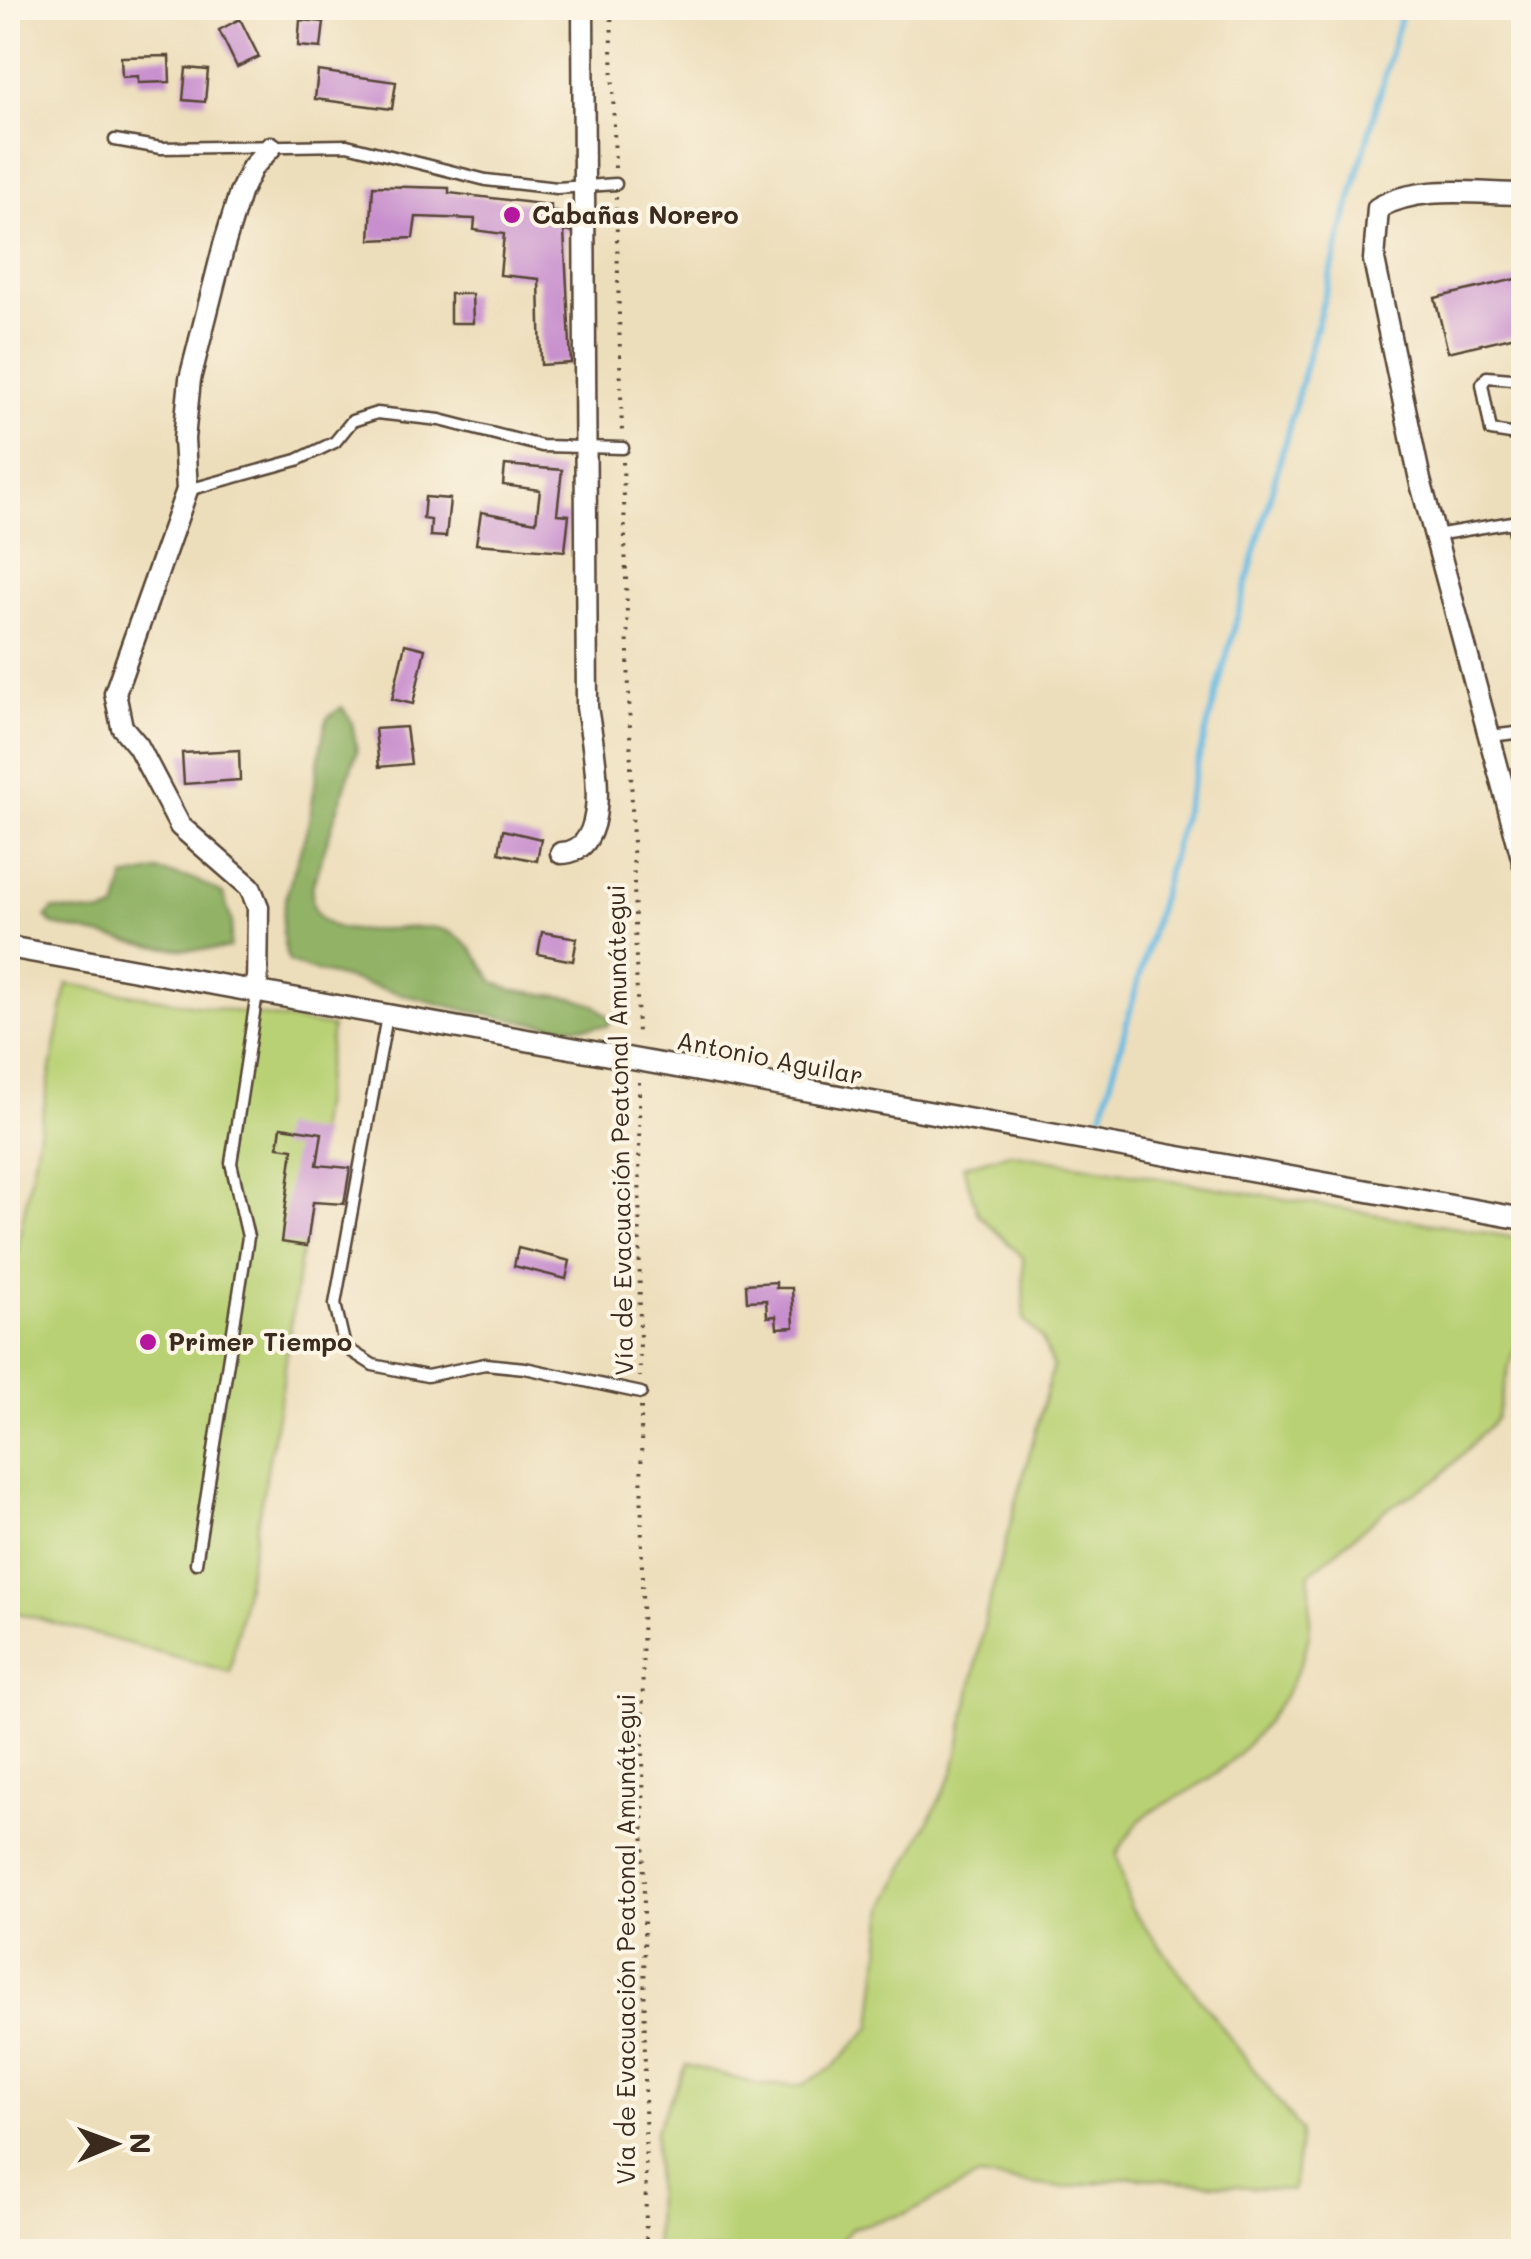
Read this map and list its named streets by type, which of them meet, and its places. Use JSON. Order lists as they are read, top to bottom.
{
  "streets": {
    "street": ["Antonio Aguilar"],
    "path": ["Vía de Evacuación Peatonal Amunátegui"]
  },
  "crossings": [
    ["Antonio Aguilar", "Vía de Evacuación Peatonal Amunátegui"]
  ],
  "places": ["Cabañas Norero", "Primer Tiempo"],
  "north": "right"
}
